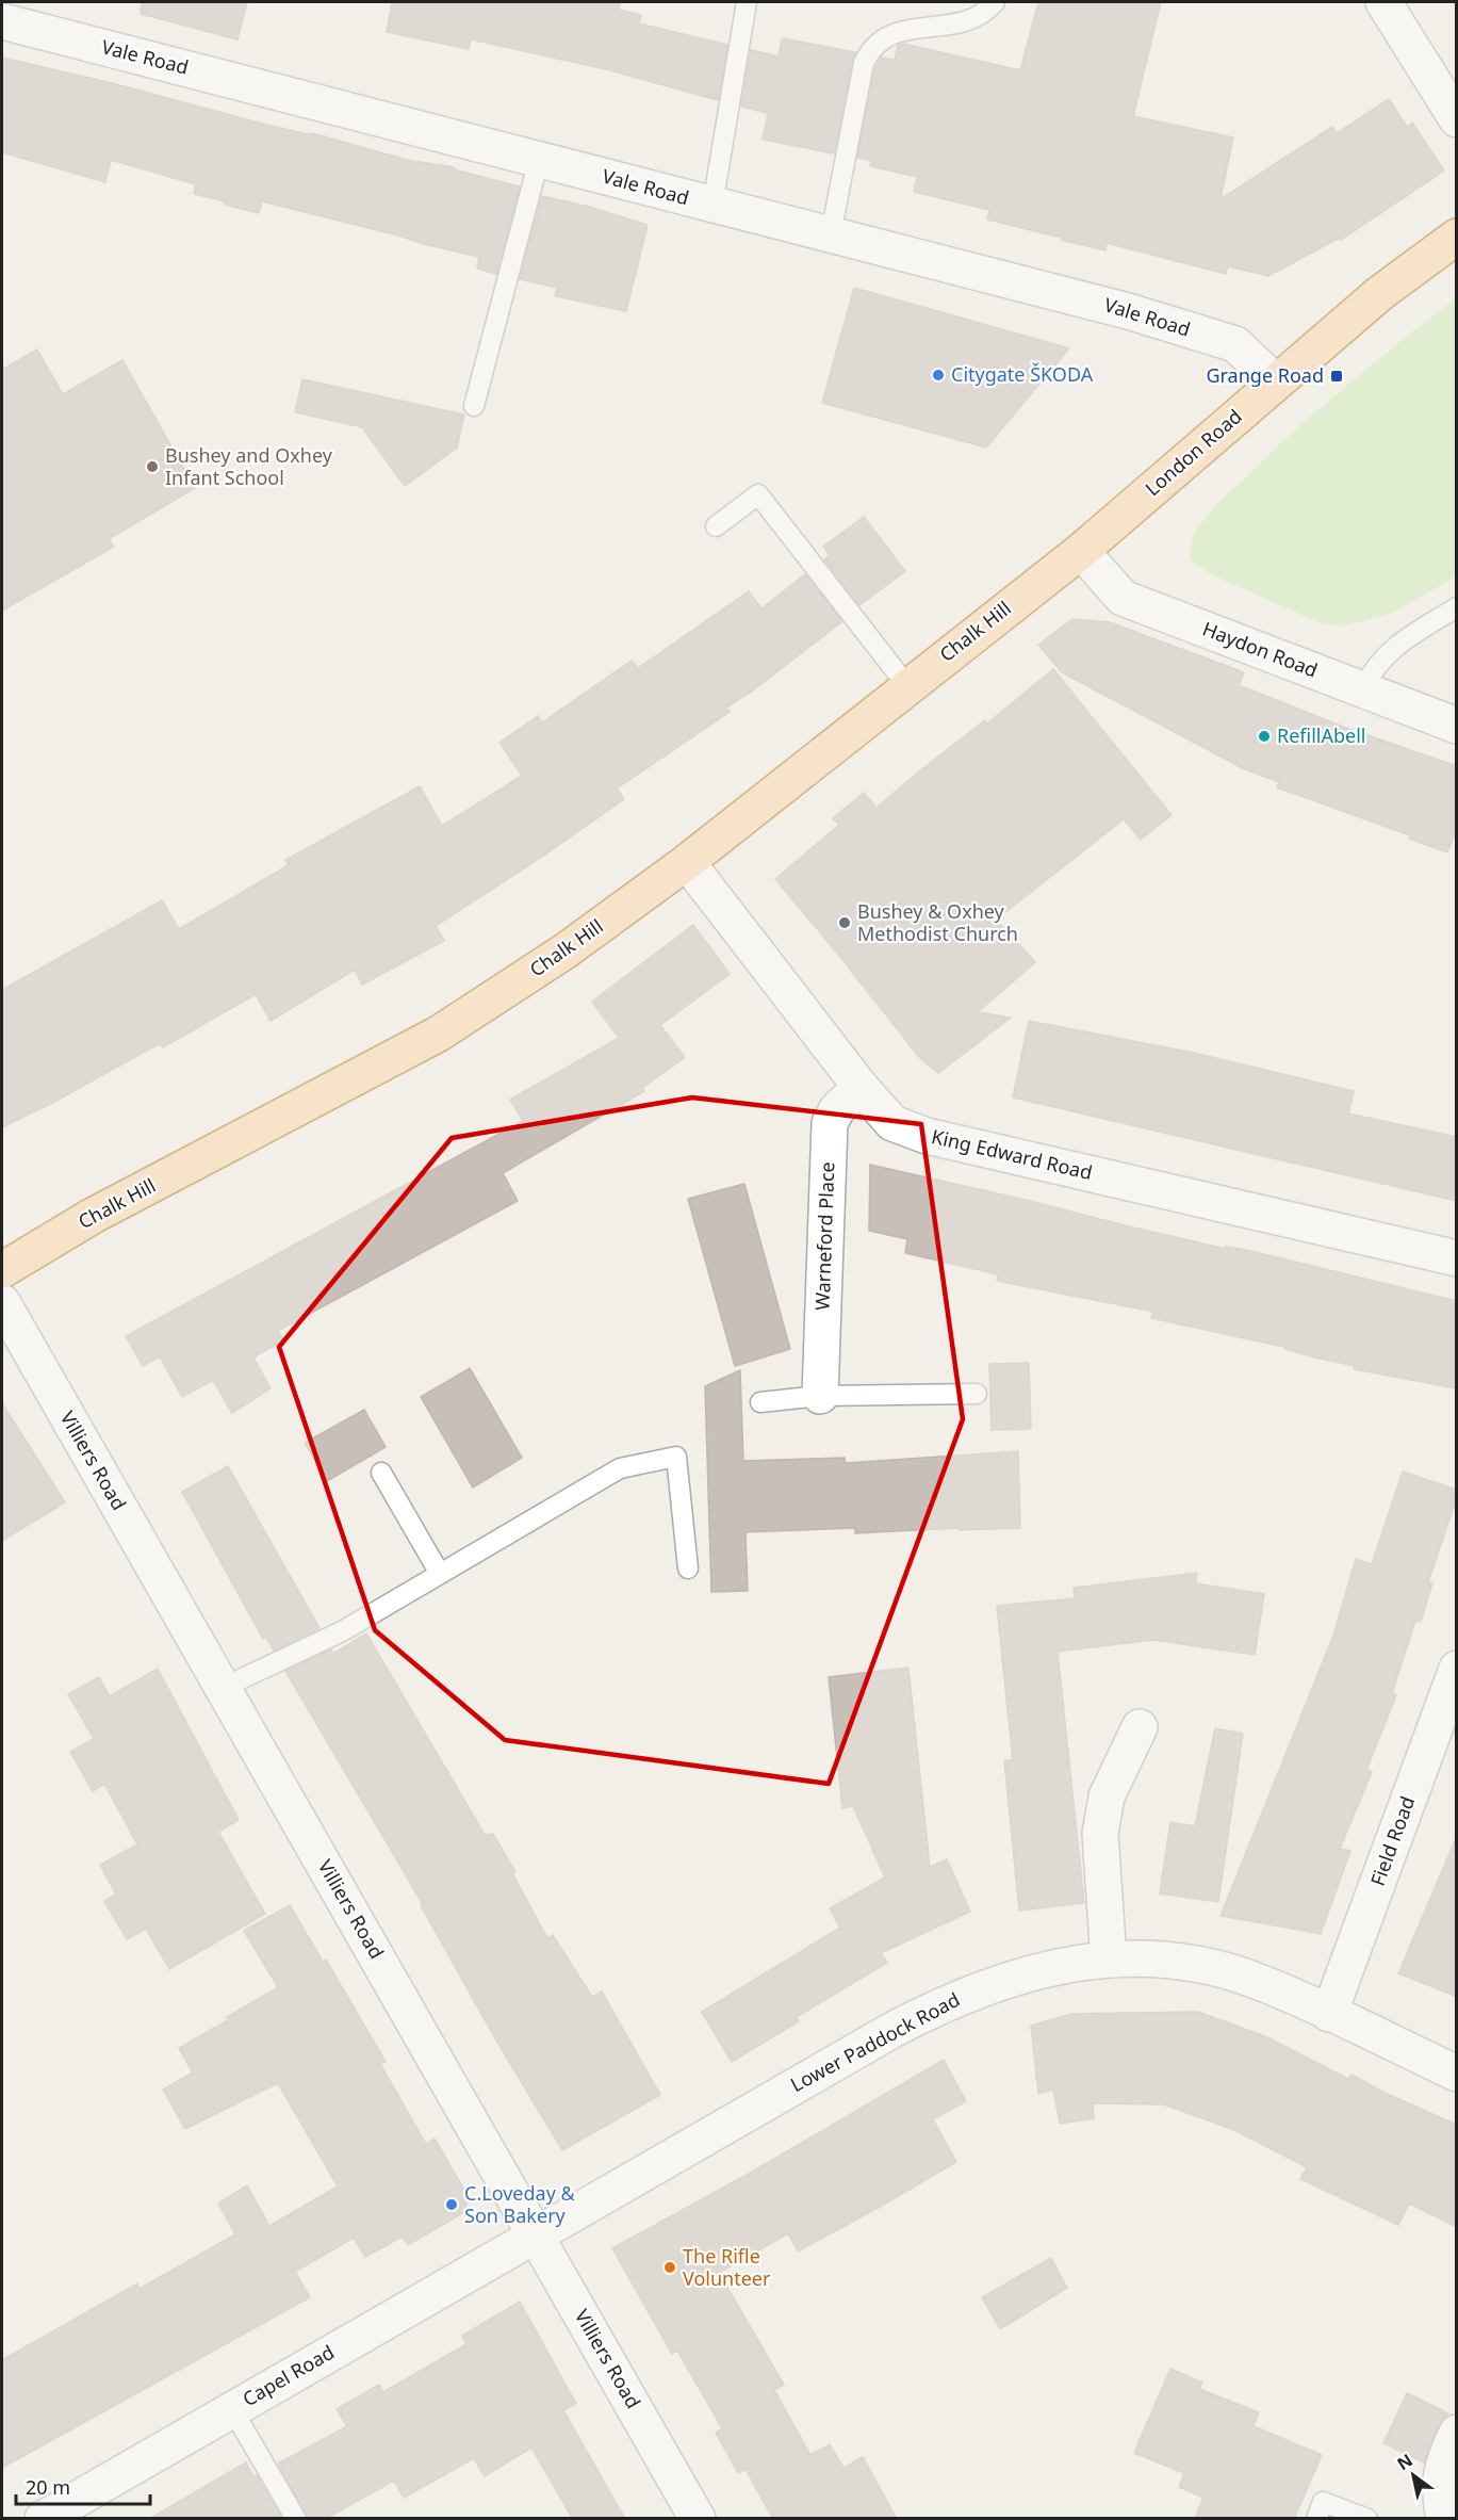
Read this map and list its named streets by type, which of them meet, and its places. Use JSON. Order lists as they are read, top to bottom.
{
  "streets": {
    "main road": ["London Road", "Chalk Hill"],
    "street": [
      "Vale Road",
      "Haydon Road",
      "King Edward Road",
      "Warneford Place",
      "Villiers Road",
      "Field Road",
      "Lower Paddock Road",
      "Capel Road"
    ]
  },
  "crossings": [
    ["Vale Road", "London Road"],
    ["London Road", "Chalk Hill"],
    ["London Road", "Haydon Road"],
    ["Chalk Hill", "Haydon Road"],
    ["Chalk Hill", "King Edward Road"],
    ["King Edward Road", "Warneford Place"],
    ["Villiers Road", "Lower Paddock Road"],
    ["Villiers Road", "Capel Road"],
    ["Field Road", "Lower Paddock Road"],
    ["Lower Paddock Road", "Capel Road"]
  ],
  "places": {
    "other": [
      "Citygate ŠKODA",
      "Bushey and Oxhey Infant School",
      "RefillAbell",
      "Bushey & Oxhey Methodist Church",
      "C.Loveday & Son Bakery",
      "The Rifle Volunteer"
    ],
    "transit": ["Grange Road"]
  },
  "scale_bar": "20 m",
  "north": "top left"
}
